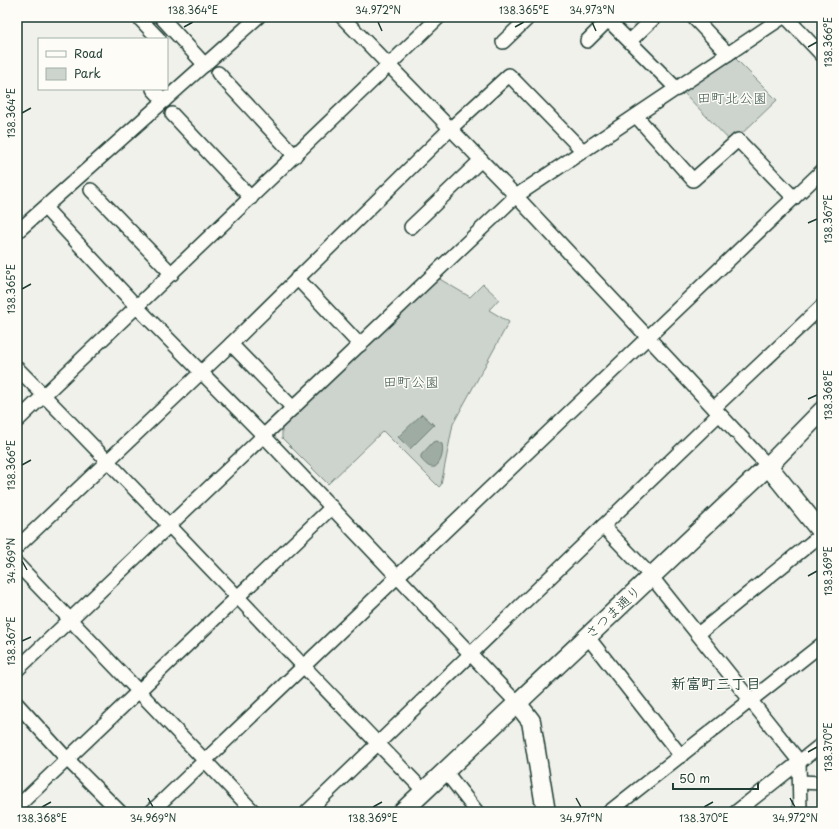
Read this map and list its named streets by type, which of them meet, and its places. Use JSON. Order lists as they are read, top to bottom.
{
  "streets": {
    "main road": ["さつま通り"]
  },
  "districts": ["新富町三丁目"],
  "parks": ["田町北公園", "田町公園"],
  "legend": ["Road", "Park"],
  "scale_bar": "50 m",
  "coordinates": [
    "138.364°E",
    "34.972°N",
    "138.365°E",
    "34.973°N",
    "138.366°E",
    "138.367°E",
    "138.368°E",
    "34.969°N",
    "138.369°E",
    "138.370°E",
    "34.971°N"
  ]
}
